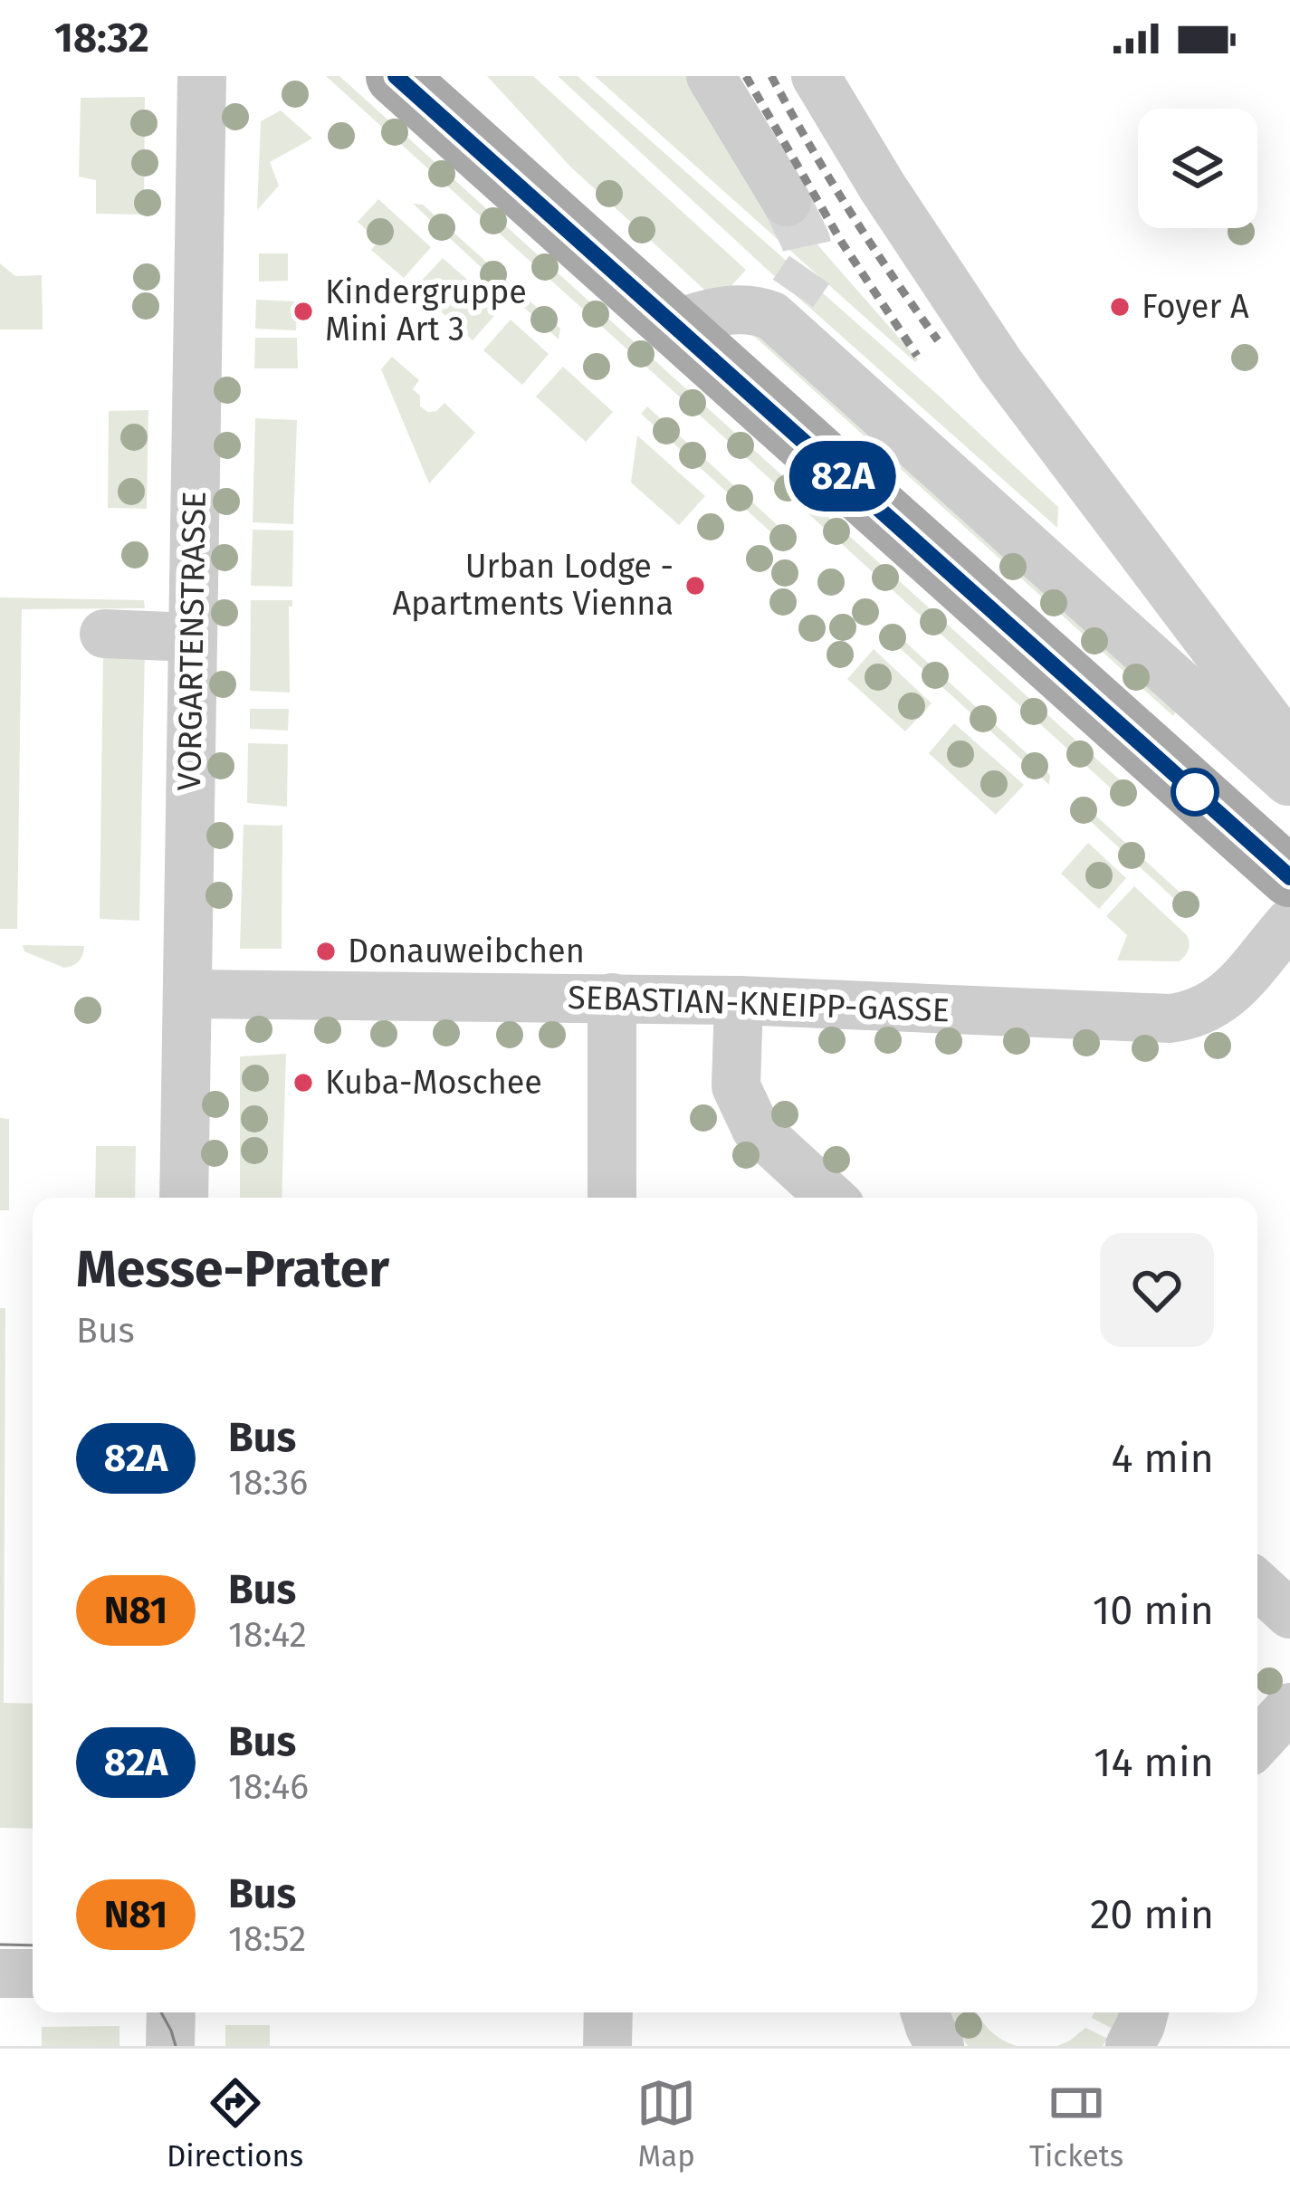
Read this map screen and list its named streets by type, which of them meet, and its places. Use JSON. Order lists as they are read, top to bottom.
{
  "streets": {
    "street": ["VORGARTENSTRASSE", "SEBASTIAN-KNEIPP-GASSE"]
  },
  "crossings": [
    ["VORGARTENSTRASSE", "SEBASTIAN-KNEIPP-GASSE"]
  ],
  "places": [
    "Foyer A",
    "Kindergruppe Mini Art 3",
    "Urban Lodge - Apartments Vienna",
    "Donauweibchen",
    "Kuba-Moschee"
  ],
  "lines": ["bus line 82A"],
  "page": {
    "status": "18:32",
    "on_map": "82A",
    "heading": ["Messe-Prater", "Bus"],
    "list": [
      {
        "mark": "82A",
        "name": "Bus",
        "note": "18:36",
        "value": "4 min"
      },
      {
        "mark": "N81",
        "name": "Bus",
        "note": "18:42",
        "value": "10 min"
      },
      {
        "mark": "82A",
        "name": "Bus",
        "note": "18:46",
        "value": "14 min"
      },
      {
        "mark": "N81",
        "name": "Bus",
        "note": "18:52",
        "value": "20 min"
      }
    ],
    "tabs": ["Directions", "Map", "Tickets"]
  }
}
